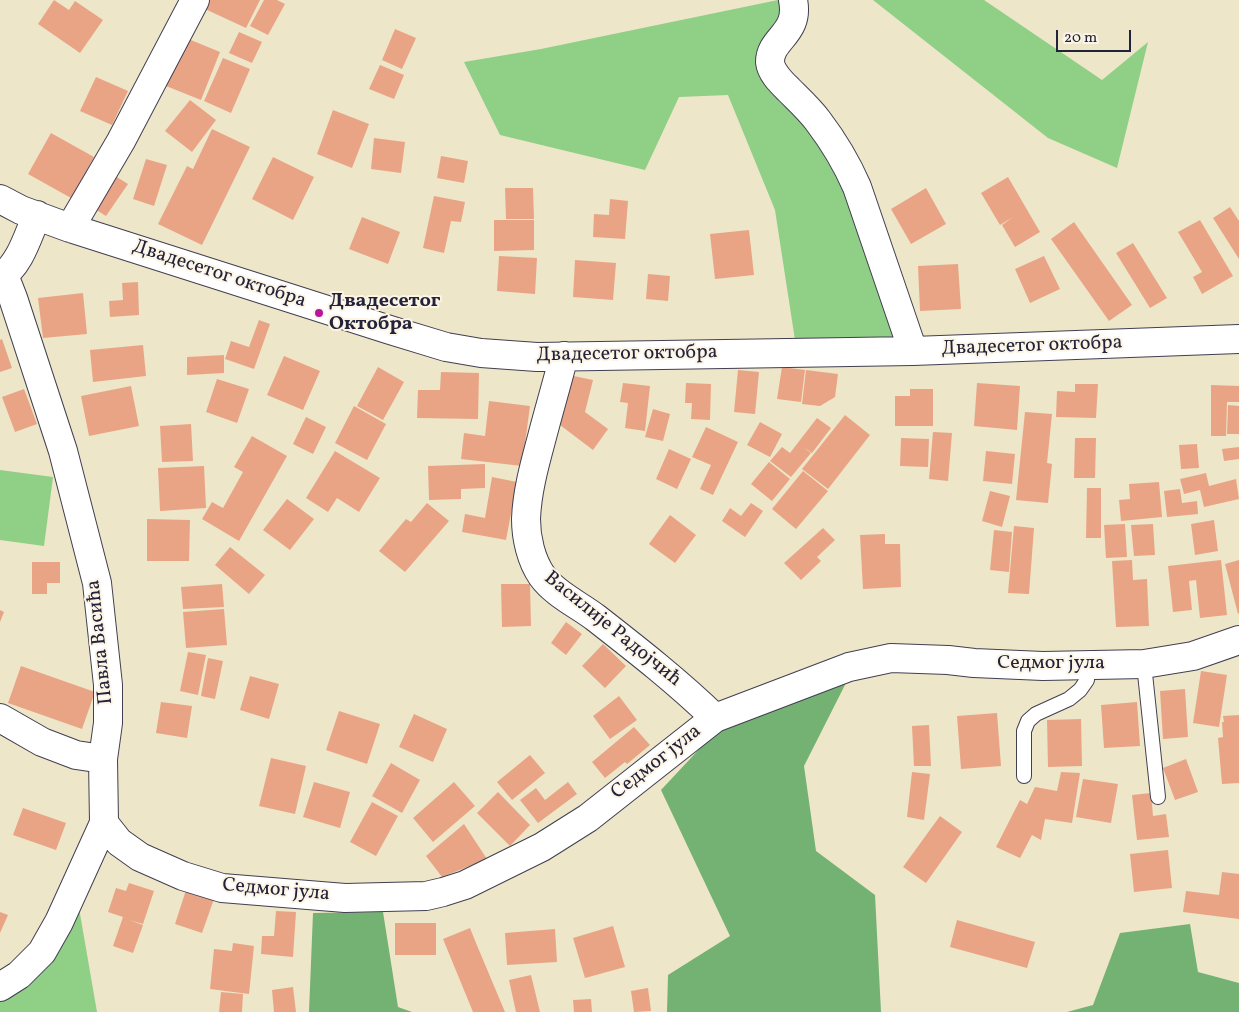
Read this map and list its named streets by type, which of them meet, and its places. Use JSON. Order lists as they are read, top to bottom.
{
  "streets": {
    "street": [
      "Двадесетог октобра",
      "Василије Радојчић",
      "Павла Васића",
      "Седмог јула"
    ]
  },
  "crossings": [
    ["Двадесетог октобра", "Василије Радојчић"],
    ["Василије Радојчић", "Седмог јула"],
    ["Павла Васића", "Седмог јула"]
  ],
  "places": ["Двадесетог Октобра"],
  "scale_bar": "20 m"
}
